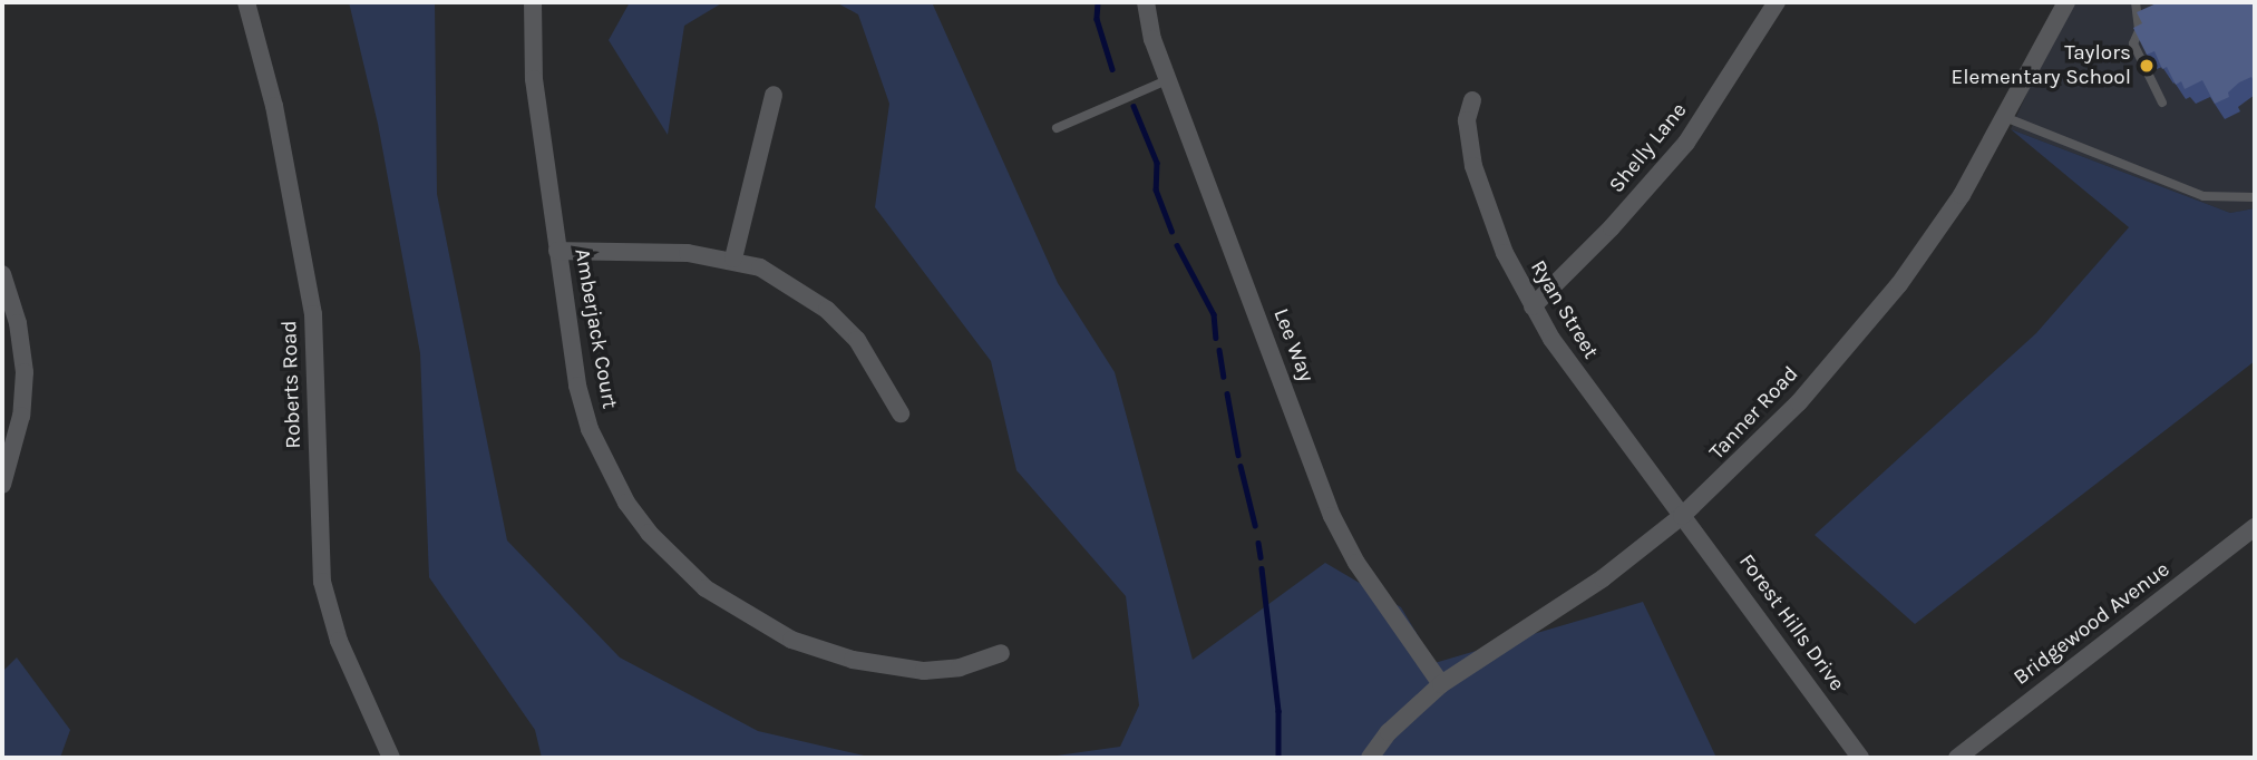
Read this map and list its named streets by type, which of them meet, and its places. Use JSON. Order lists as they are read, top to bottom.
{
  "streets": {
    "street": [
      "Shelly Lane",
      "Ryan Street",
      "Amberjack Court",
      "Lee Way",
      "Roberts Road",
      "Tanner Road",
      "Forest Hills Drive",
      "Bridgewood Avenue"
    ]
  },
  "crossings": [
    ["Shelly Lane", "Ryan Street"],
    ["Ryan Street", "Tanner Road"],
    ["Ryan Street", "Forest Hills Drive"],
    ["Lee Way", "Tanner Road"],
    ["Tanner Road", "Forest Hills Drive"]
  ],
  "places": ["Taylors Elementary School"]
}
